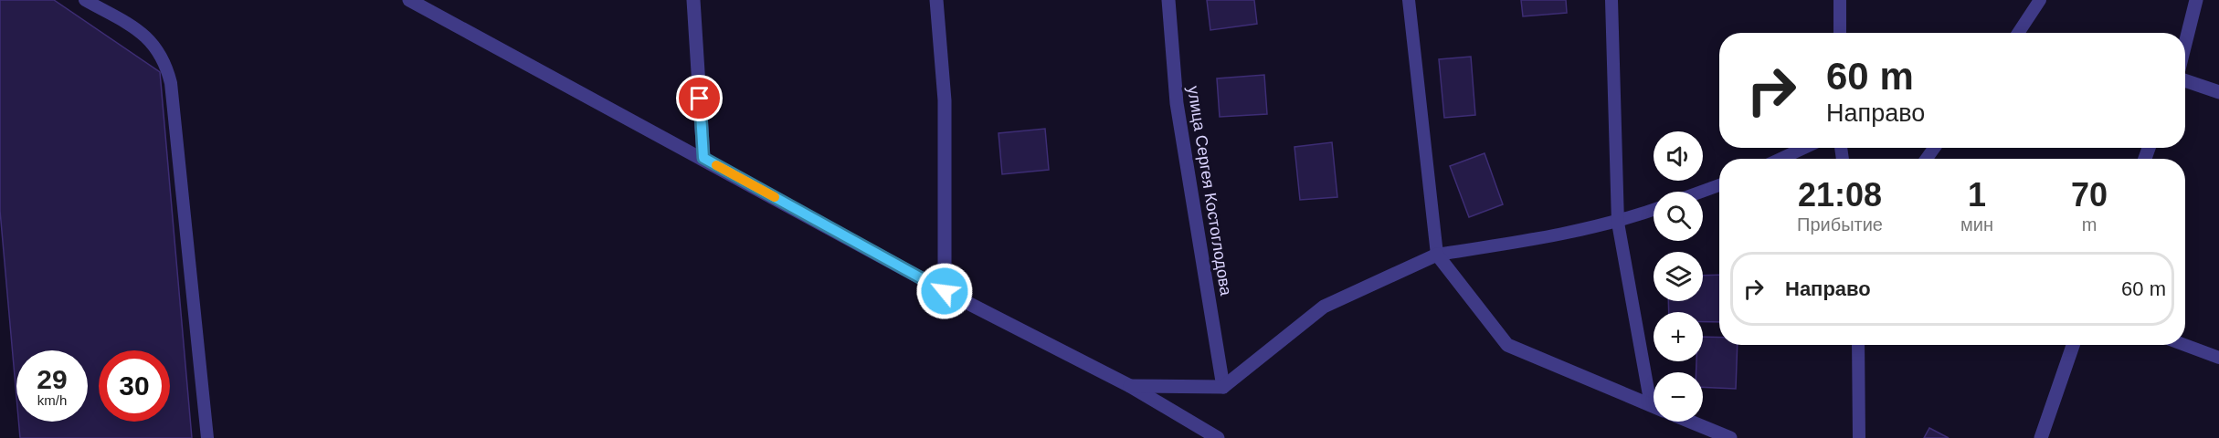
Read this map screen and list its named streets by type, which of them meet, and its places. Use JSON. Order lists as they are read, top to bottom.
{
  "streets": {
    "street": ["улица Сергея Костоглодова"]
  },
  "page": {
    "turn": ["60 m", "Направо"],
    "map_buttons": ["+", "−"],
    "eta": [
      "21:08",
      "Прибытие",
      "1",
      "мин",
      "70",
      "m"
    ],
    "list": [
      {
        "name": "Направо",
        "value": "60 m"
      }
    ],
    "speed": "29 km/h",
    "limit": "30"
  }
}
